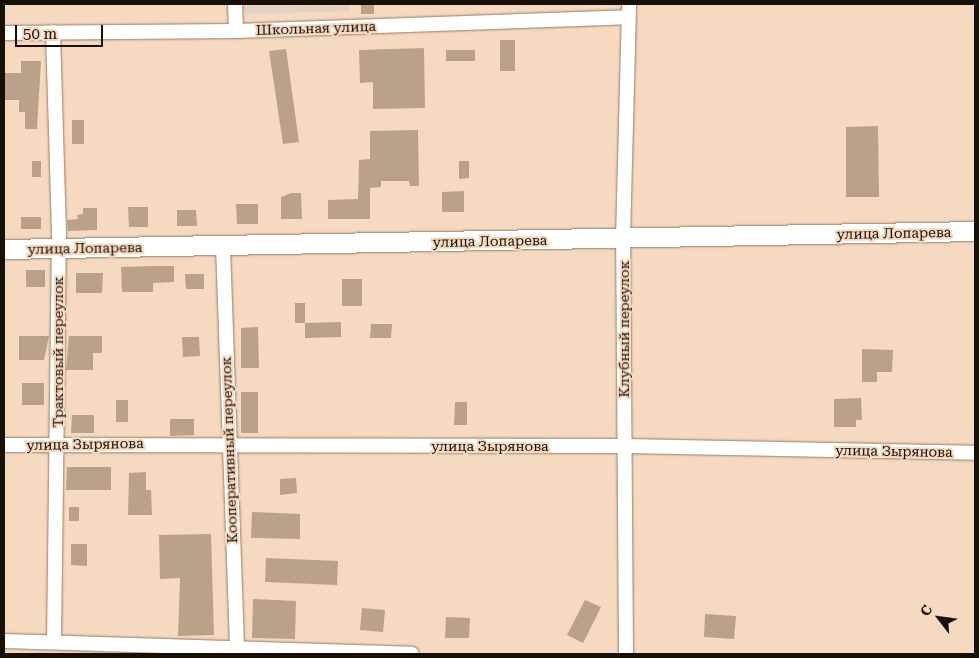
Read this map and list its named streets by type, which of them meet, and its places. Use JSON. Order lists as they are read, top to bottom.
{
  "streets": {
    "main road": ["улица Лопарева"],
    "street": [
      "Школьная улица",
      "Клубный переулок",
      "Трактовый переулок",
      "улица Зырянова",
      "Кооперативный переулок"
    ]
  },
  "crossings": [
    ["Школьная улица", "Клубный переулок"],
    ["Школьная улица", "Трактовый переулок"],
    ["улица Лопарева", "Клубный переулок"],
    ["улица Лопарева", "Трактовый переулок"],
    ["улица Лопарева", "Кооперативный переулок"],
    ["Клубный переулок", "улица Зырянова"],
    ["Трактовый переулок", "улица Зырянова"],
    ["улица Зырянова", "Кооперативный переулок"]
  ],
  "scale_bar": "50 m",
  "north": "top left"
}
